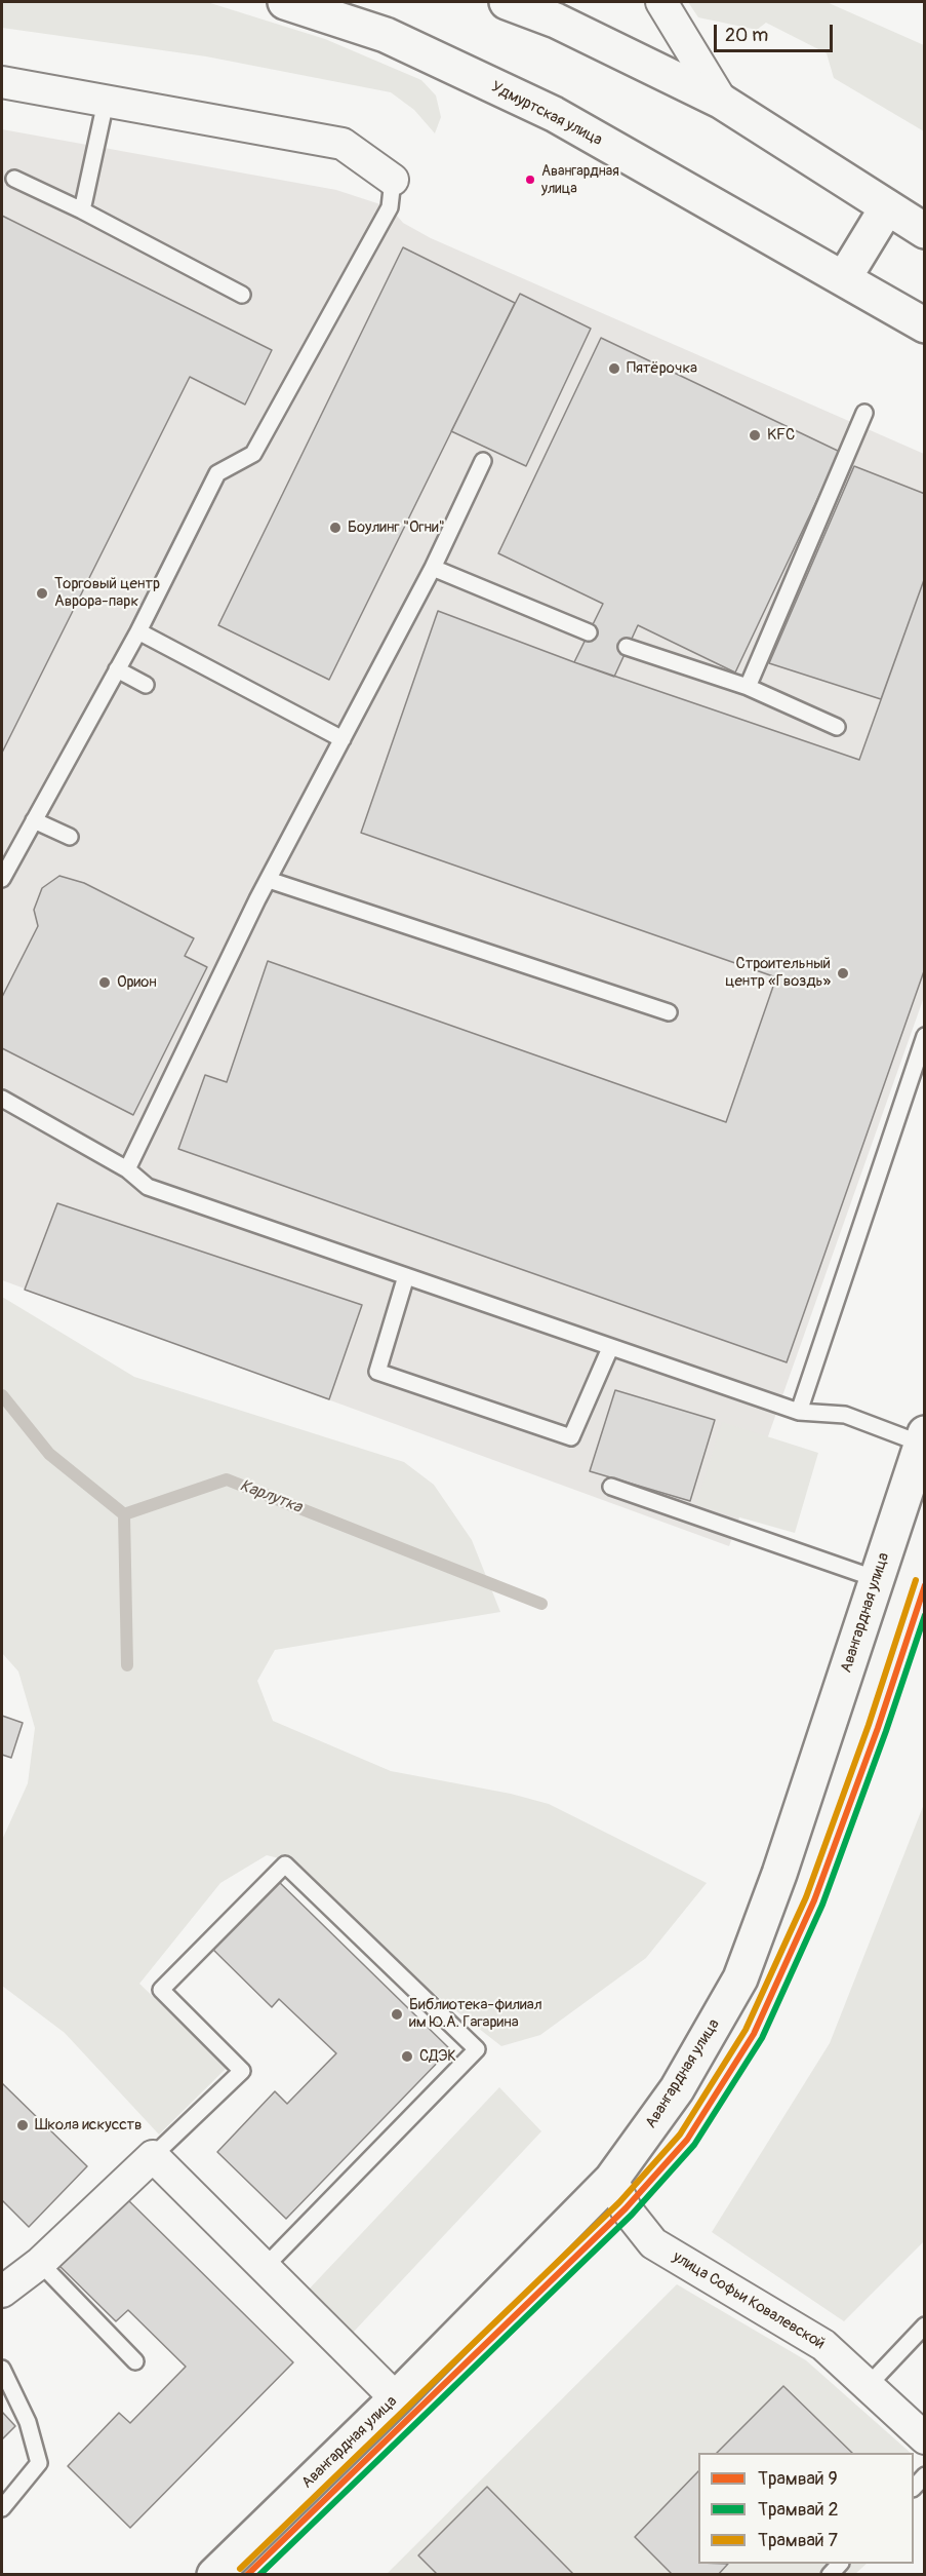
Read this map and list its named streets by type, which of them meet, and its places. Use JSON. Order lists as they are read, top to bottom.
{
  "streets": {
    "street": ["Удмуртская улица", "Авангардная улица", "улица Софьи Ковалевской"]
  },
  "crossings": [
    ["Авангардная улица", "улица Софьи Ковалевской"]
  ],
  "water": ["Карлутка"],
  "places": [
    "Авангардная улица",
    "Пятёрочка",
    "KFC",
    "Боулинг \"Огни\"",
    "Торговый центр Аврора-парк",
    "Строительный центр «Гвоздь»",
    "Орион",
    "Библиотека-филиал им Ю.А. Гагарина",
    "СДЭК",
    "Школа искусств"
  ],
  "lines": ["tram line 7", "tram line 9", "tram line 2"],
  "legend": ["Трамвай 9", "Трамвай 2", "Трамвай 7"],
  "scale_bar": "20 m"
}
